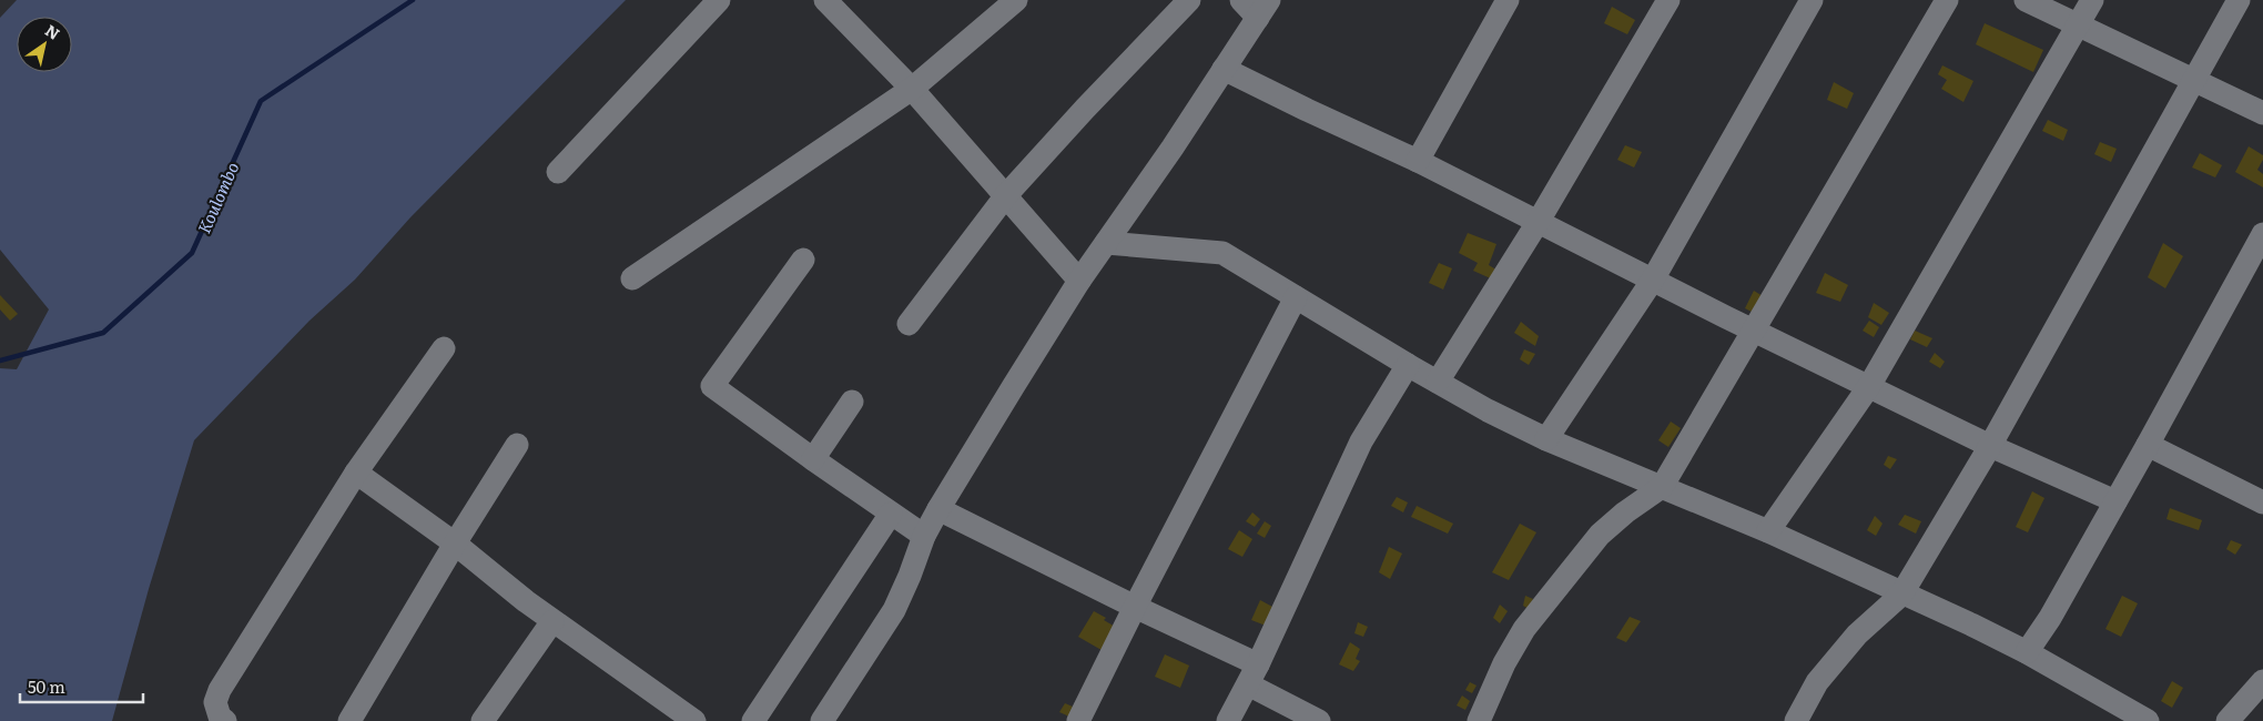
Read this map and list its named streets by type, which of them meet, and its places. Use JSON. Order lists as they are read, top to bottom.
{
  "water": ["Koulombo"],
  "scale_bar": "50 m",
  "north": "top right"
}
